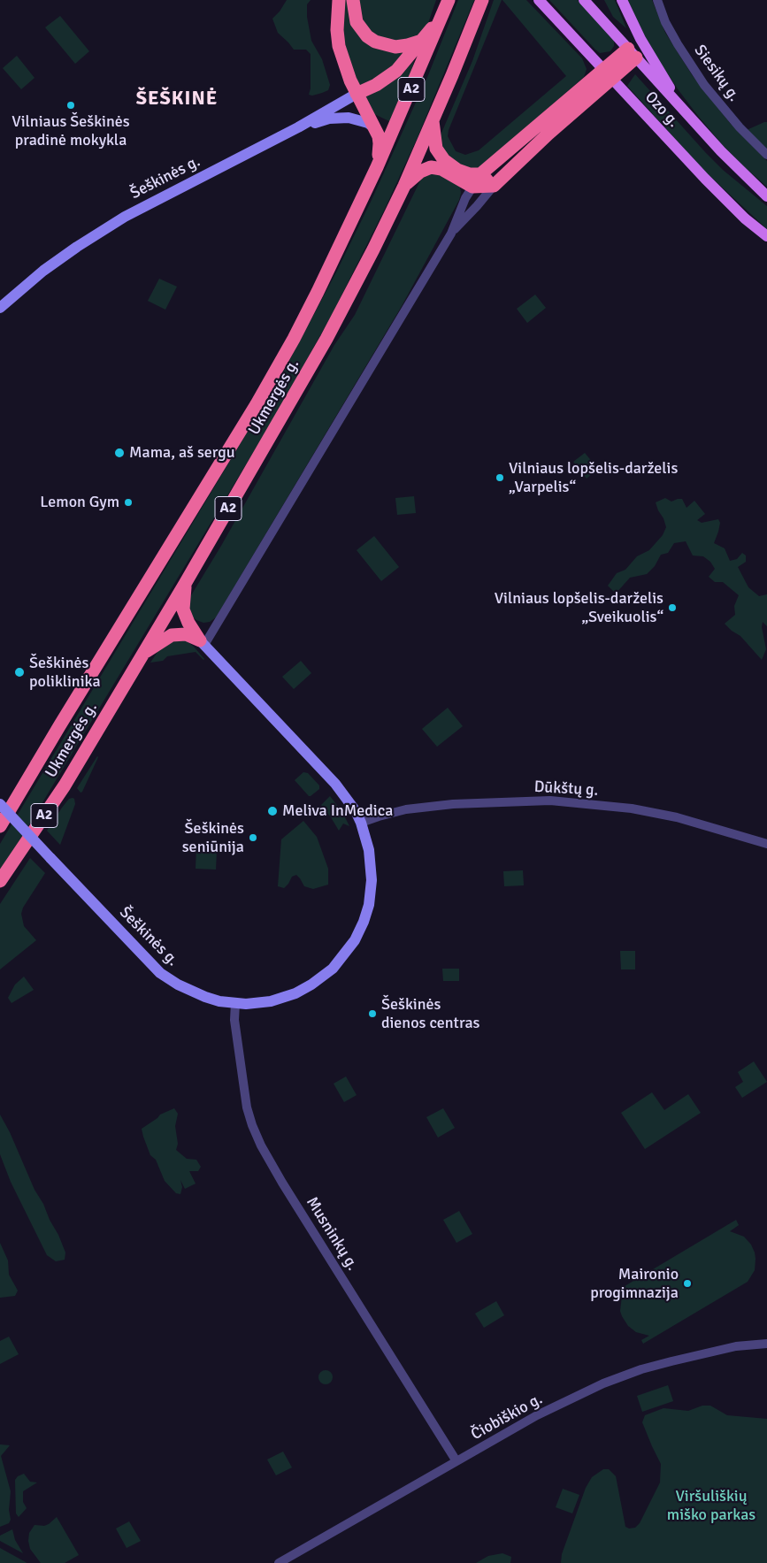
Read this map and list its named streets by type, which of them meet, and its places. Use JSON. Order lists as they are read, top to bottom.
{
  "streets": {
    "highway": ["A2", "Ukmergės g."],
    "main road": ["Ozo g."],
    "street": [
      "Siesikų g.",
      "Šeškinės g.",
      "Dūkštų g.",
      "Musninkų g.",
      "Čiobiškio g."
    ]
  },
  "crossings": [
    ["Šeškinės g.", "Dūkštų g."],
    ["Šeškinės g.", "Musninkų g."],
    ["Musninkų g.", "Čiobiškio g."]
  ],
  "districts": ["ŠEŠKINĖ"],
  "parks": ["Viršuliškių miško parkas"],
  "places": [
    "Vilniaus Šeškinės pradinė mokykla",
    "Mama, aš sergu",
    "Vilniaus lopšelis-darželis „Varpelis“",
    "Lemon Gym",
    "Vilniaus lopšelis-darželis „Sveikuolis“",
    "Šeškinės poliklinika",
    "Meliva InMedica",
    "Šeškinės seniūnija",
    "Šeškinės dienos centras",
    "Maironio progimnazija"
  ]
}
